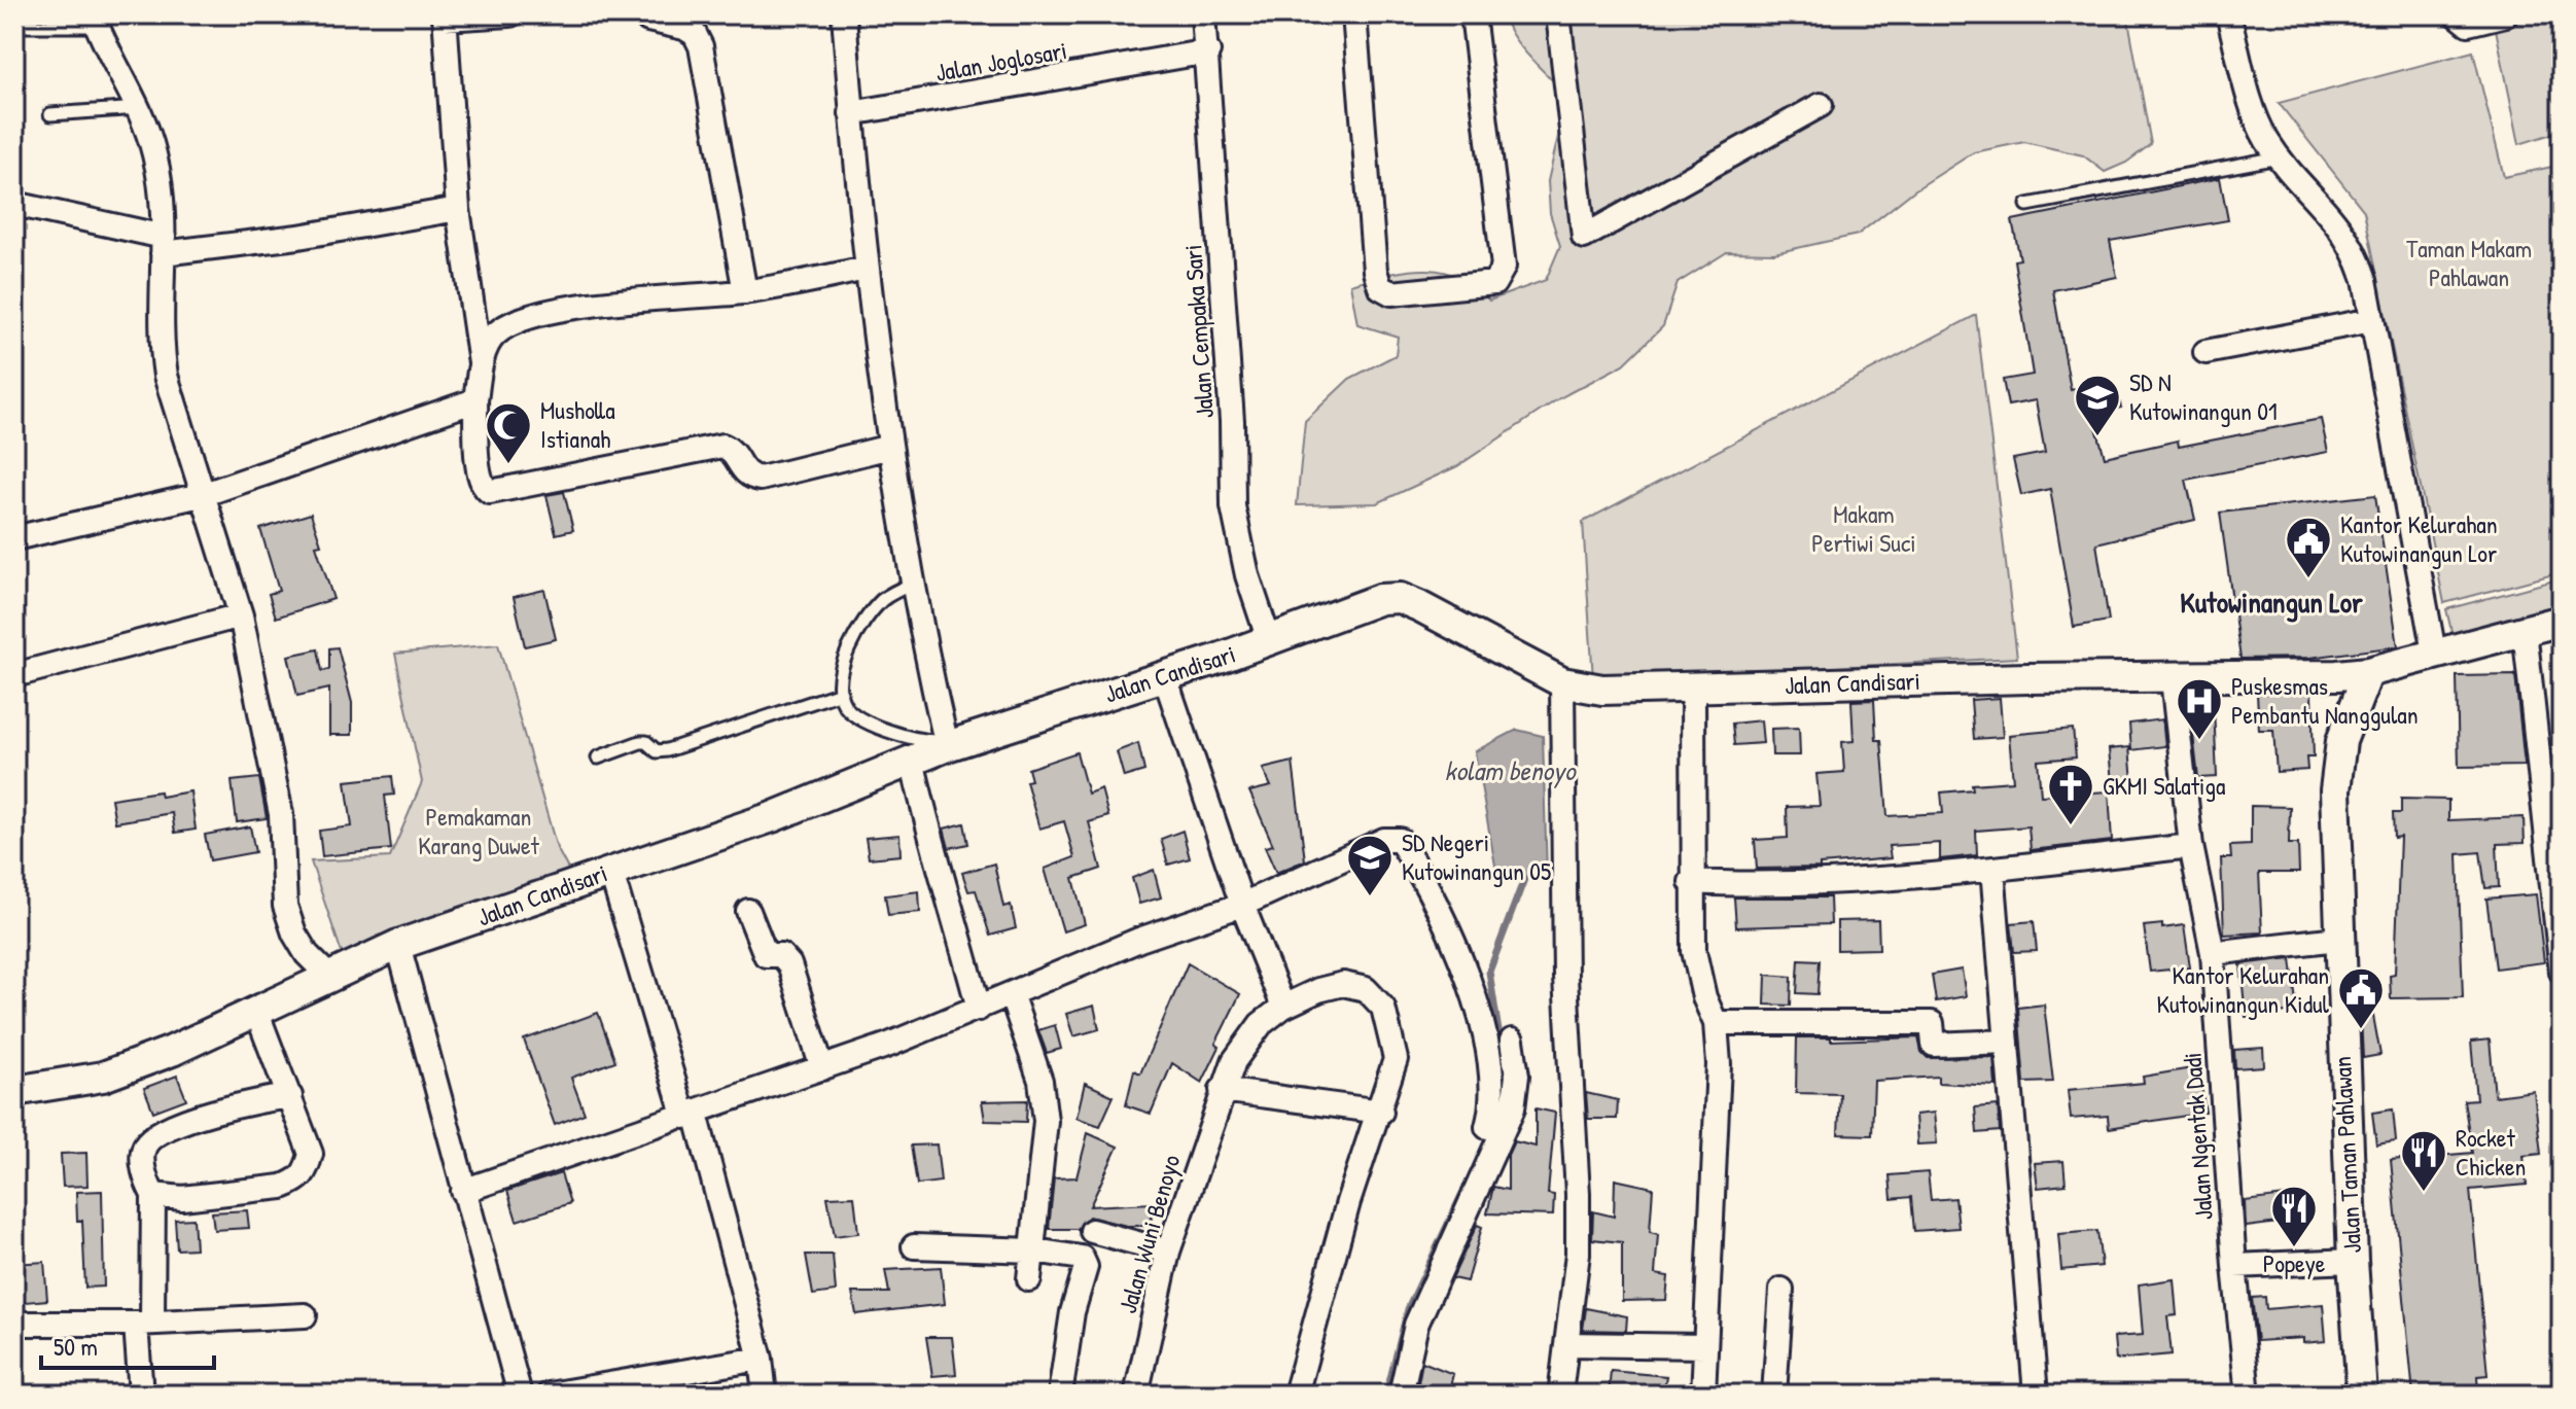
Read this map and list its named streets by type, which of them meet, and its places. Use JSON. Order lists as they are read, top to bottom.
{
  "streets": {
    "street": [
      "Jalan Joglosari",
      "Jalan Cempaka Sari",
      "Jalan Candisari",
      "Jalan Ngentak Dadi",
      "Jalan Taman Pahlawan",
      "Jalan Wuni Benoyo"
    ]
  },
  "crossings": [
    ["Jalan Joglosari", "Jalan Cempaka Sari"],
    ["Jalan Cempaka Sari", "Jalan Candisari"],
    ["Jalan Candisari", "Jalan Ngentak Dadi"],
    ["Jalan Candisari", "Jalan Taman Pahlawan"]
  ],
  "districts": ["Kutowinangun Lor"],
  "water": ["kolam benoyo"],
  "parks": ["Taman Makam Pahlawan", "Makam Pertiwi Suci", "Pemakaman Karang Duwet"],
  "places": {
    "school or university": ["SD N Kutowinangun 01", "SD Negeri Kutowinangun 05"],
    "mosque": ["Musholla Istianah"],
    "public building": ["Kantor Kelurahan Kutowinangun Lor", "Kantor Kelurahan Kutowinangun Kidul"],
    "hospital": ["Puskesmas Pembantu Nanggulan"],
    "church": ["GKMI Salatiga"],
    "restaurant": ["Rocket Chicken", "Popeye"]
  },
  "scale_bar": "50 m"
}
